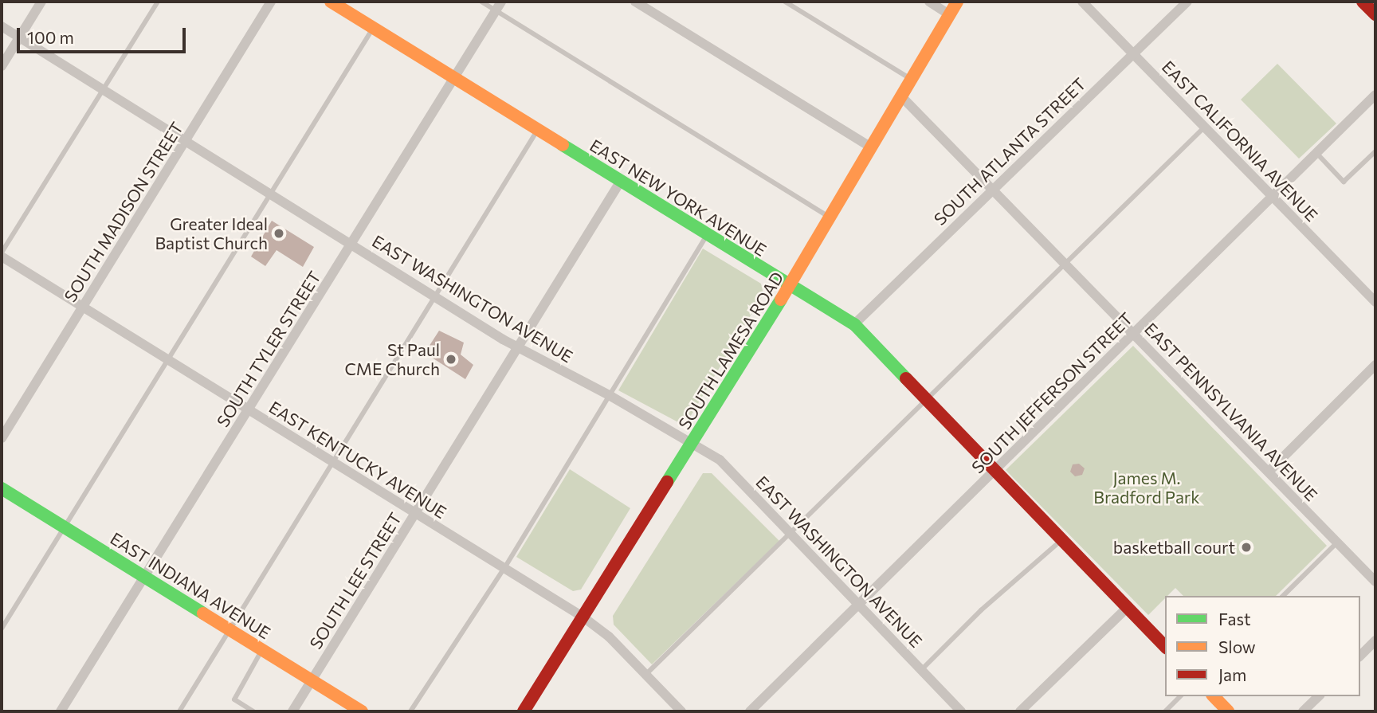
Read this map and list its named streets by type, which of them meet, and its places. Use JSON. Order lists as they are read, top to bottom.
{
  "streets": {
    "street": [
      "EAST CALIFORNIA AVENUE",
      "SOUTH ATLANTA STREET",
      "EAST NEW YORK AVENUE",
      "SOUTH MADISON STREET",
      "EAST WASHINGTON AVENUE",
      "SOUTH TYLER STREET",
      "SOUTH LAMESA ROAD",
      "SOUTH JEFFERSON STREET",
      "EAST PENNSYLVANIA AVENUE",
      "EAST KENTUCKY AVENUE",
      "SOUTH LEE STREET",
      "EAST INDIANA AVENUE"
    ]
  },
  "crossings": [
    ["EAST CALIFORNIA AVENUE", "SOUTH ATLANTA STREET"],
    ["EAST CALIFORNIA AVENUE", "SOUTH JEFFERSON STREET"],
    ["SOUTH ATLANTA STREET", "EAST NEW YORK AVENUE"],
    ["SOUTH ATLANTA STREET", "EAST PENNSYLVANIA AVENUE"],
    ["EAST NEW YORK AVENUE", "SOUTH TYLER STREET"],
    ["EAST NEW YORK AVENUE", "SOUTH LAMESA ROAD"],
    ["EAST NEW YORK AVENUE", "SOUTH JEFFERSON STREET"],
    ["EAST NEW YORK AVENUE", "SOUTH LEE STREET"],
    ["SOUTH MADISON STREET", "EAST WASHINGTON AVENUE"],
    ["SOUTH MADISON STREET", "EAST KENTUCKY AVENUE"],
    ["EAST WASHINGTON AVENUE", "SOUTH TYLER STREET"],
    ["EAST WASHINGTON AVENUE", "SOUTH LAMESA ROAD"],
    ["EAST WASHINGTON AVENUE", "SOUTH JEFFERSON STREET"],
    ["EAST WASHINGTON AVENUE", "SOUTH LEE STREET"],
    ["SOUTH TYLER STREET", "EAST KENTUCKY AVENUE"],
    ["SOUTH TYLER STREET", "EAST INDIANA AVENUE"],
    ["SOUTH LAMESA ROAD", "EAST PENNSYLVANIA AVENUE"],
    ["SOUTH LAMESA ROAD", "EAST KENTUCKY AVENUE"],
    ["SOUTH JEFFERSON STREET", "EAST PENNSYLVANIA AVENUE"],
    ["EAST KENTUCKY AVENUE", "SOUTH LEE STREET"],
    ["SOUTH LEE STREET", "EAST INDIANA AVENUE"]
  ],
  "parks": ["James M. Bradford Park"],
  "places": ["Greater Ideal Baptist Church", "St Paul CME Church", "basketball court"],
  "legend": ["Fast", "Slow", "Jam"],
  "scale_bar": "100 m"
}
